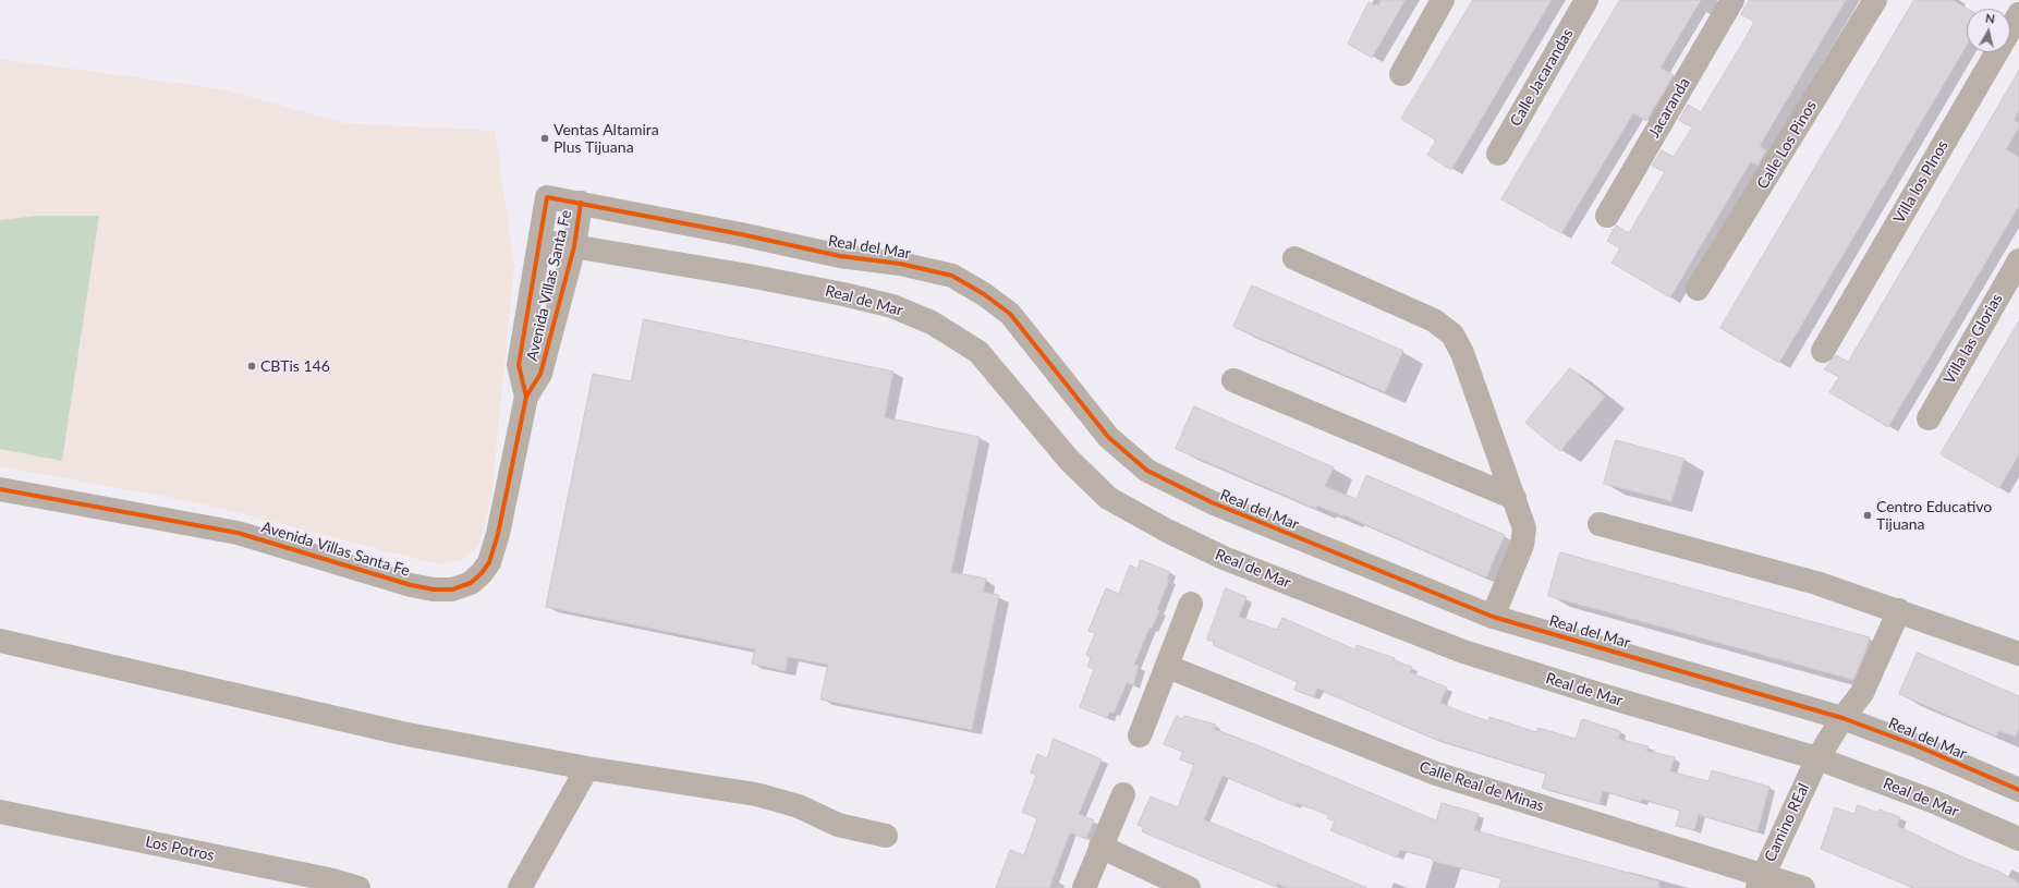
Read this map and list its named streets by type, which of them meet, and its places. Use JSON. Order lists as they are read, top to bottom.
{
  "streets": {
    "street": [
      "Calle Jacarandas",
      "Jacaranda",
      "Calle Los Pinos",
      "Villa los PInos",
      "Real del Mar",
      "Avenida Villas Santa Fe",
      "Real de Mar",
      "Villa las Glorias",
      "Calle Real de Minas",
      "Camino REal",
      "Los Potros"
    ]
  },
  "crossings": [
    ["Real del Mar", "Avenida Villas Santa Fe"],
    ["Real del Mar", "Camino REal"],
    ["Avenida Villas Santa Fe", "Real de Mar"],
    ["Real de Mar", "Camino REal"],
    ["Calle Real de Minas", "Camino REal"]
  ],
  "places": ["Ventas Altamira Plus Tijuana", "CBTis 146", "Centro Educativo Tijuana"],
  "north": "top"
}
